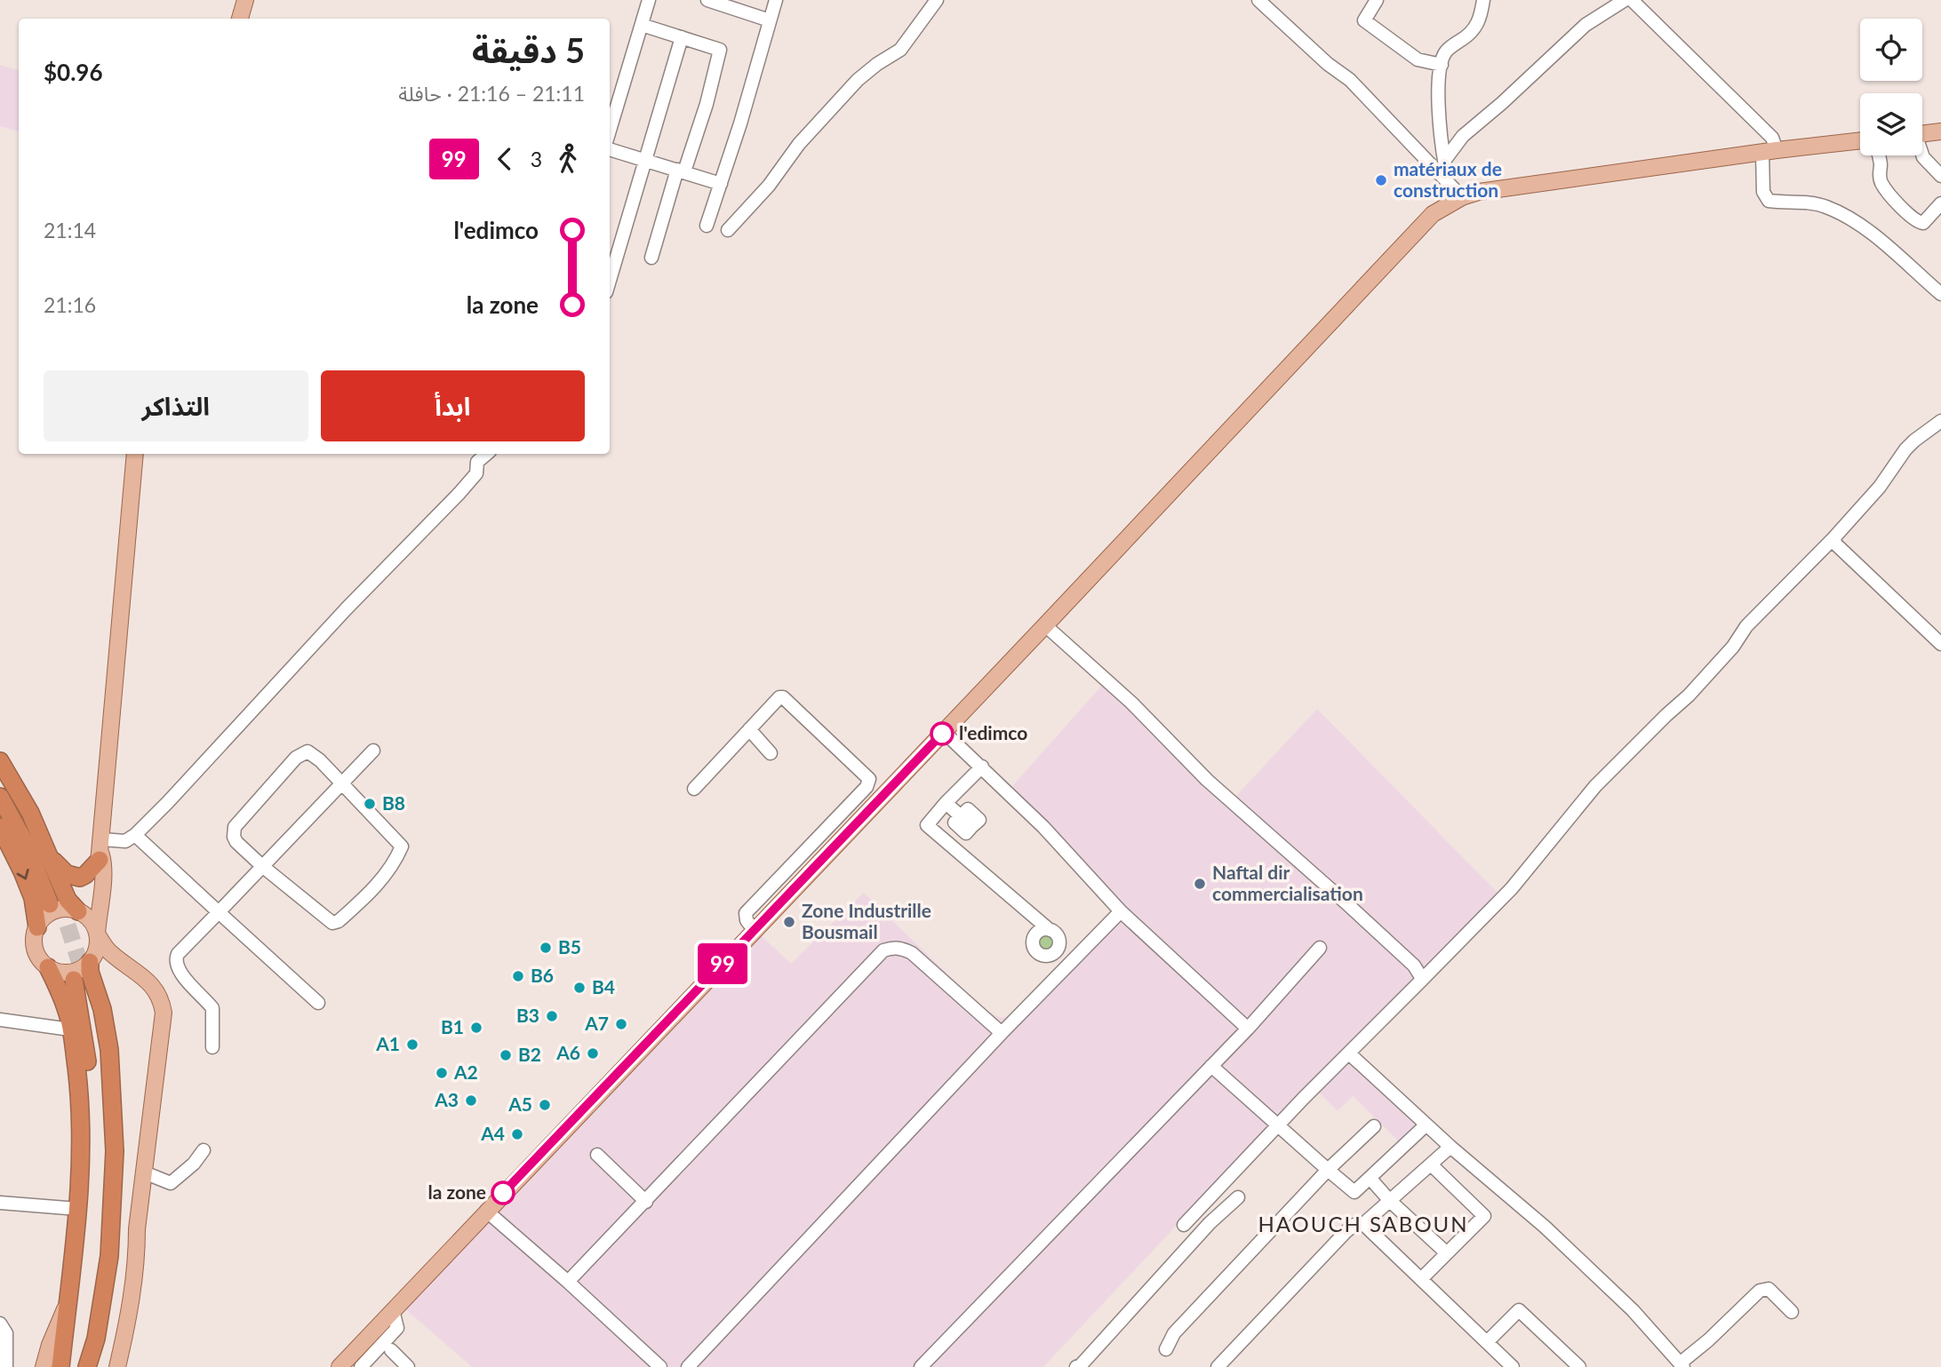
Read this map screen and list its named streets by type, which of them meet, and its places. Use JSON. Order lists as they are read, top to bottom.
{
  "districts": ["HAOUCH SABOUN"],
  "places": [
    "matériaux de construction",
    "l'edimco",
    "B8",
    "Naftal dir commercialisation",
    "Zone Industrille Bousmail",
    "B5",
    "B6",
    "B4",
    "B3",
    "A7",
    "B1",
    "A1",
    "A6",
    "B2",
    "A2",
    "A3",
    "A5",
    "A4",
    "la zone"
  ],
  "lines": ["bus line 99"],
  "page": {
    "on_map": "99",
    "heading": ["5 دقيقة", "21:11 – 21:16 · حافلة", "$0.96"],
    "legs": ["3", "99"],
    "list": [
      {
        "name": "l'edimco",
        "value": "21:14"
      },
      {
        "name": "la zone",
        "value": "21:16"
      }
    ],
    "buttons": ["ابدأ", "التذاكر"]
  }
}
